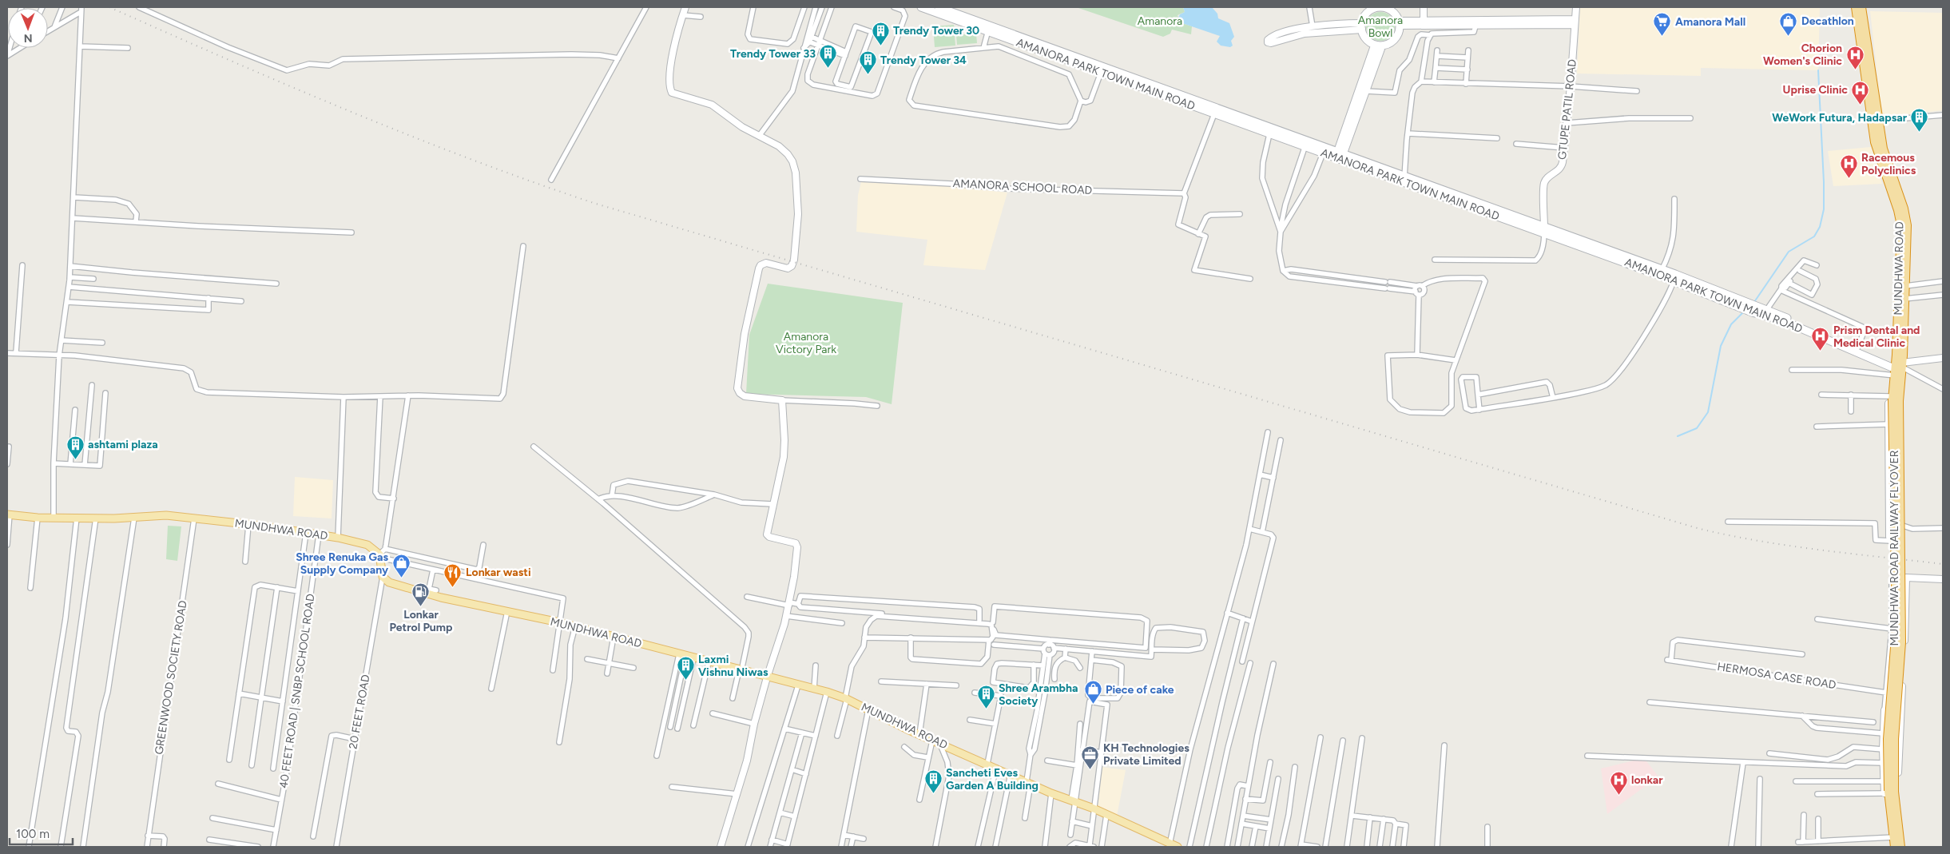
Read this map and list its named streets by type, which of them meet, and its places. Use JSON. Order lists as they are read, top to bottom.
{
  "streets": {
    "highway": ["MUNDHWA ROAD", "MUNDHWA ROAD RAILWAY FLYOVER"],
    "main road": ["AMANORA PARK TOWN MAIN ROAD"],
    "street": [
      "GTUPE PATIL ROAD",
      "AMANORA SCHOOL ROAD",
      "HERMOSA CASE ROAD",
      "GREENWOOD SOCIETY ROAD",
      "40 FEET ROAD | SNBP SCHOOL ROAD",
      "20 FEET ROAD"
    ]
  },
  "crossings": [
    ["AMANORA PARK TOWN MAIN ROAD", "GTUPE PATIL ROAD"],
    ["AMANORA PARK TOWN MAIN ROAD", "MUNDHWA ROAD"],
    ["MUNDHWA ROAD", "MUNDHWA ROAD RAILWAY FLYOVER"],
    ["MUNDHWA ROAD", "GREENWOOD SOCIETY ROAD"],
    ["MUNDHWA ROAD", "40 FEET ROAD | SNBP SCHOOL ROAD"],
    ["MUNDHWA ROAD", "20 FEET ROAD"]
  ],
  "parks": ["Amanora Bowl", "Amanora", "Amanora Victory Park"],
  "places": {
    "shop": ["Decathlon", "Shree Renuka Gas Supply Company", "Piece of cake"],
    "supermarket": ["Amanora Mall"],
    "building": [
      "Trendy Tower 30",
      "Trendy Tower 33",
      "Trendy Tower 34",
      "WeWork Futura, Hadapsar",
      "ashtami plaza",
      "Laxmi Vishnu Niwas",
      "Shree Arambha Society",
      "Sancheti Eves Garden A Building"
    ],
    "hospital": [
      "Chorion Women's Clinic",
      "Uprise Clinic",
      "Racemous Polyclinics",
      "Prism Dental and Medical Clinic",
      "lonkar"
    ],
    "restaurant": ["Lonkar wasti"],
    "fuel station": ["Lonkar Petrol Pump"],
    "office": ["KH Technologies Private Limited"]
  },
  "scale_bar": "100 m",
  "north": "bottom"
}
